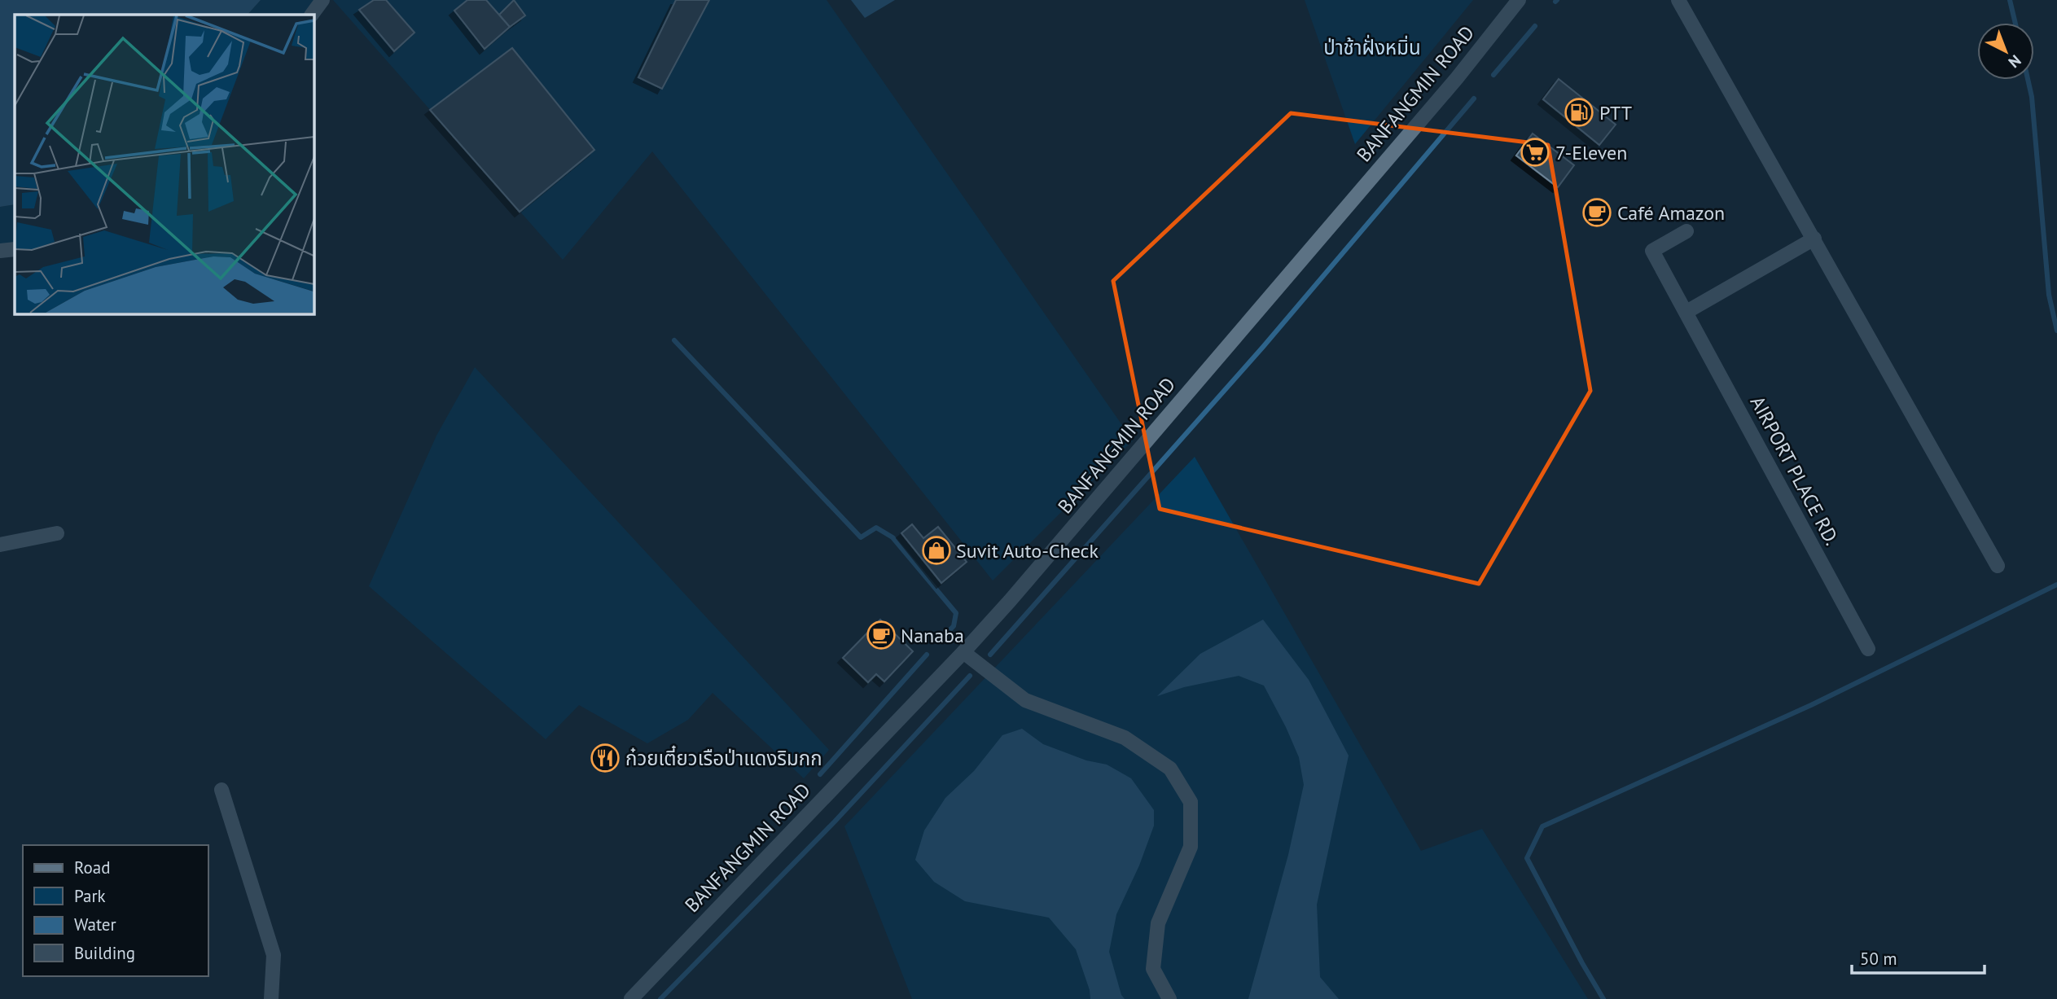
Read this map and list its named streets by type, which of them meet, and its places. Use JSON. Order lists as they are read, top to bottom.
{
  "streets": {
    "street": ["BANFANGMIN ROAD", "AIRPORT PLACE RD."]
  },
  "parks": ["ป่าช้าฝั่งหมิ่น"],
  "places": {
    "fuel station": ["PTT"],
    "supermarket": ["7-Eleven"],
    "cafe": ["Café Amazon", "Nanaba"],
    "shop": ["Suvit Auto-Check"],
    "restaurant": ["ก๋วยเตี๋ยวเรือป่าแดงริมกก"]
  },
  "legend": [
    "Road",
    "Park",
    "Water",
    "Building"
  ],
  "scale_bar": "50 m",
  "north": "bottom right"
}
